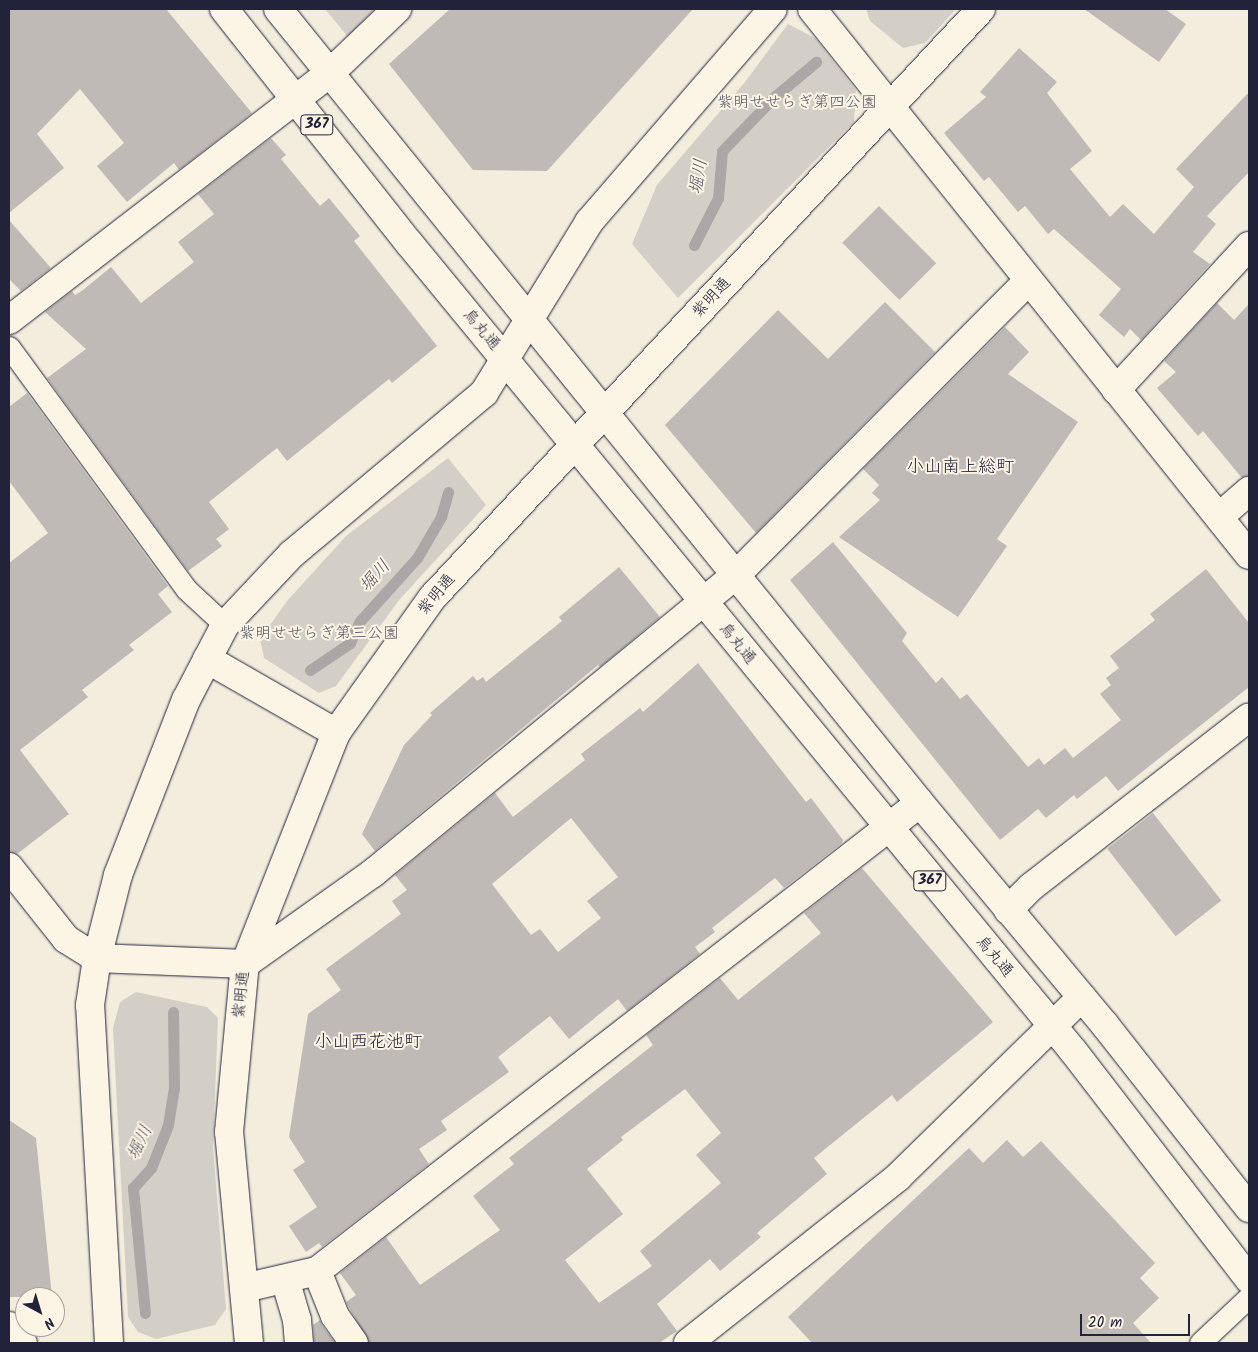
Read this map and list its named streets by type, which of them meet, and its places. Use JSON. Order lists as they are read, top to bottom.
{
  "streets": {
    "main road": ["367", "紫明通", "烏丸通"]
  },
  "crossings": [
    ["367", "紫明通"],
    ["紫明通", "烏丸通"]
  ],
  "districts": ["小山南上総町", "小山西花池町"],
  "water": ["堀川"],
  "parks": ["紫明せせらぎ第四公園", "紫明せせらぎ第三公園"],
  "scale_bar": "20 m",
  "north": "bottom right"
}
